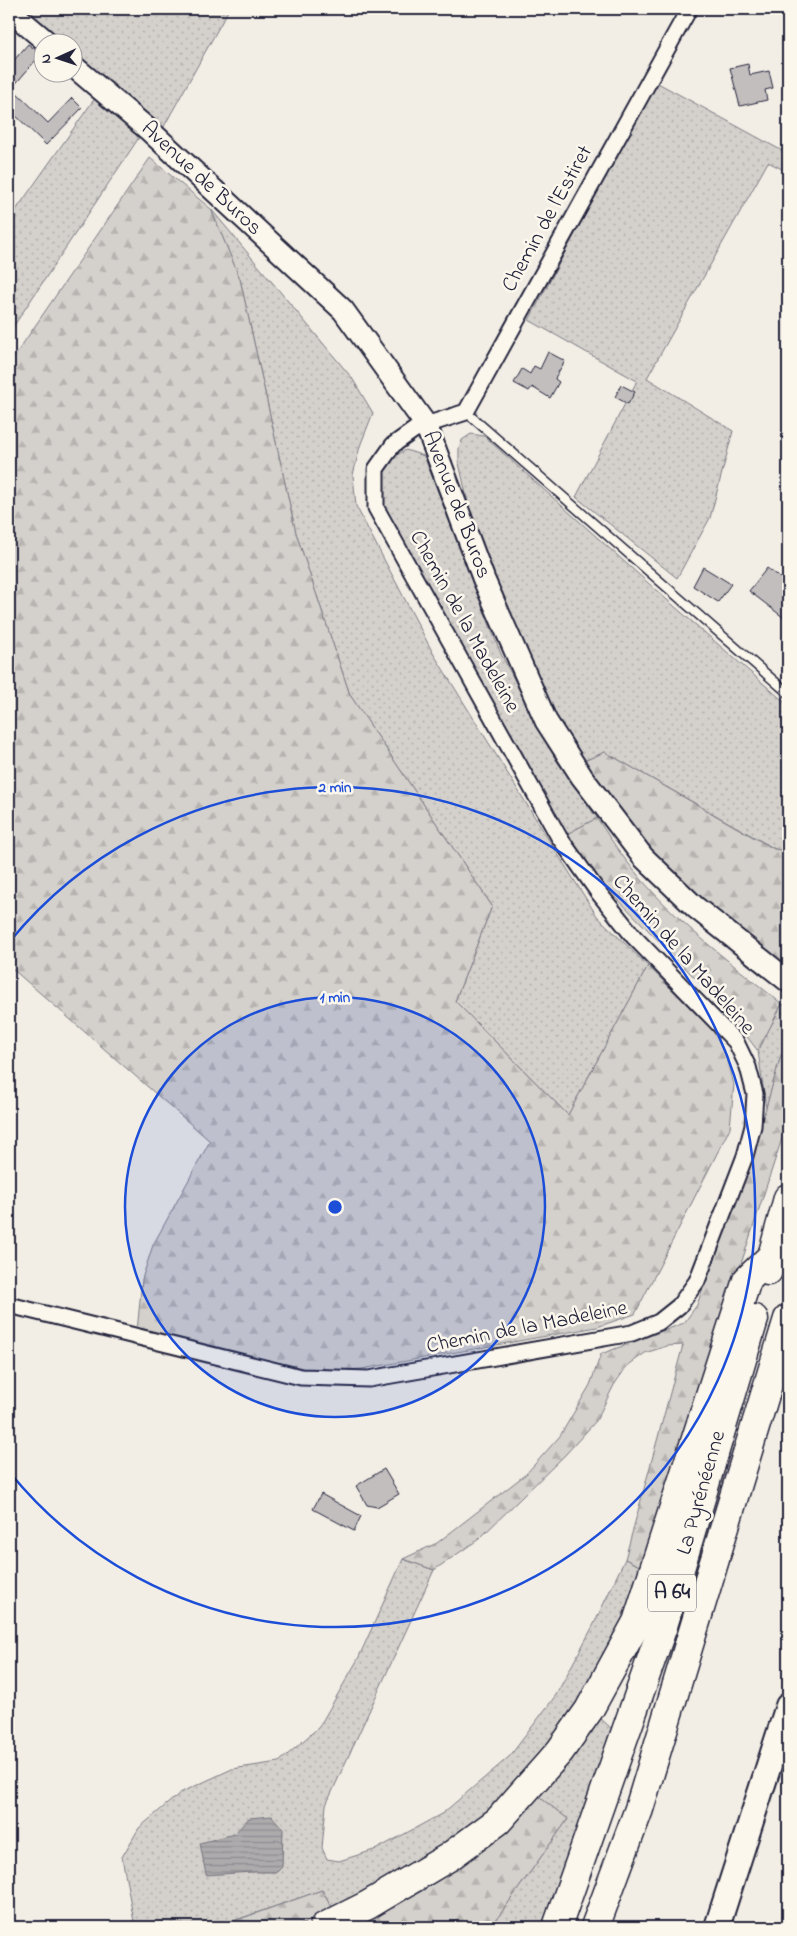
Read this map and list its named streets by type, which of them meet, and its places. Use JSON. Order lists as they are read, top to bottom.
{
  "streets": {
    "highway": ["La Pyrénéenne", "A 64"],
    "street": ["Avenue de Buros", "Chemin de l'Estiret", "Chemin de la Madeleine"]
  },
  "crossings": [
    ["Avenue de Buros", "Chemin de l'Estiret"],
    ["Avenue de Buros", "Chemin de la Madeleine"]
  ],
  "north": "left",
  "rings": ["2 min", "1 min"]
}
